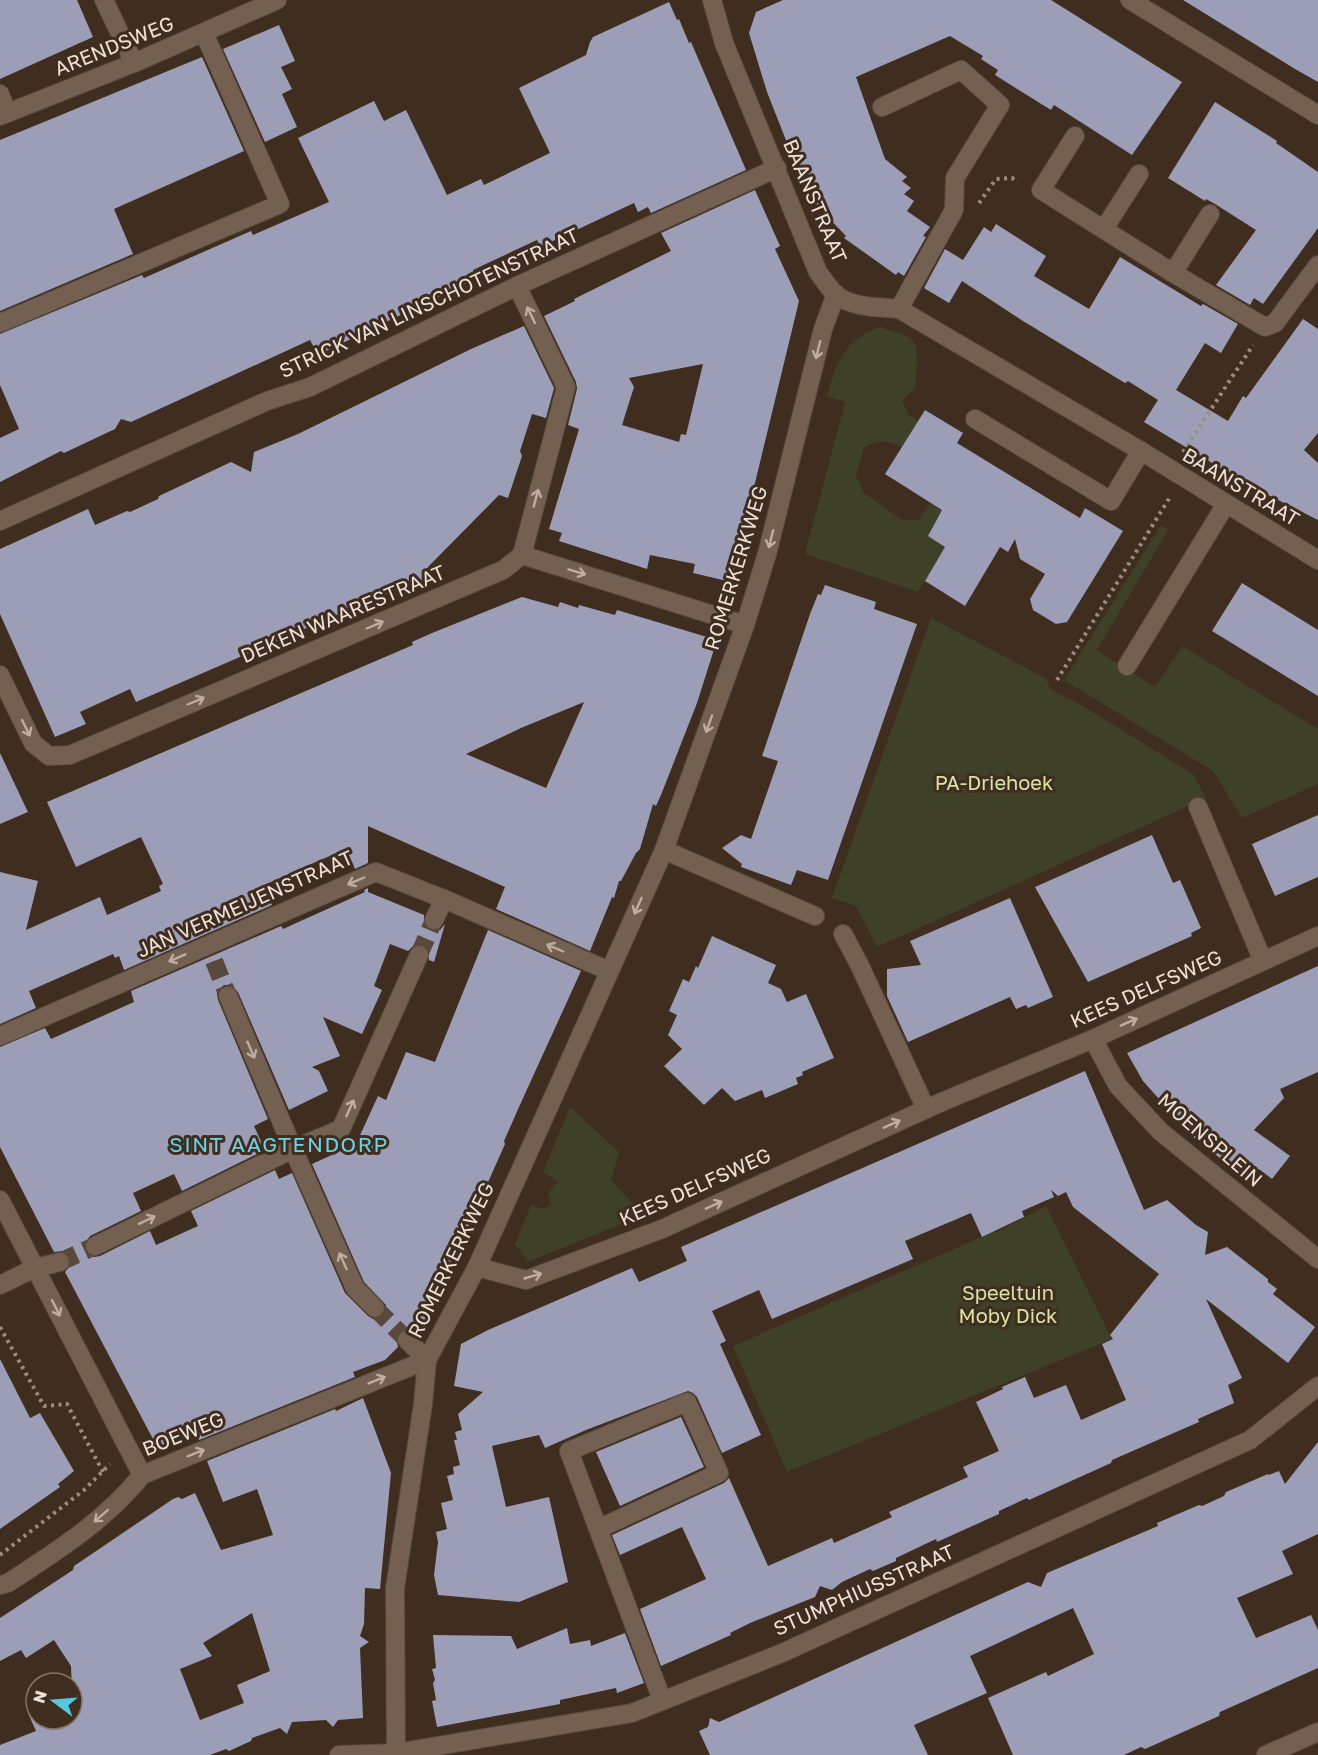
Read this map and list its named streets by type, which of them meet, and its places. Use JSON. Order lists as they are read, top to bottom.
{
  "streets": {
    "street": [
      "ARENDSWEG",
      "BAANSTRAAT",
      "STRICK VAN LINSCHOTENSTRAAT",
      "ROMERKERKWEG",
      "DEKEN WAARESTRAAT",
      "JAN VERMEIJENSTRAAT",
      "KEES DELFSWEG",
      "MOENSPLEIN",
      "BOEWEG",
      "STUMPHIUSSTRAAT"
    ]
  },
  "crossings": [
    ["BAANSTRAAT", "STRICK VAN LINSCHOTENSTRAAT"],
    ["BAANSTRAAT", "ROMERKERKWEG"],
    ["ROMERKERKWEG", "JAN VERMEIJENSTRAAT"],
    ["ROMERKERKWEG", "KEES DELFSWEG"],
    ["ROMERKERKWEG", "BOEWEG"],
    ["ROMERKERKWEG", "STUMPHIUSSTRAAT"],
    ["KEES DELFSWEG", "MOENSPLEIN"]
  ],
  "one_way": [
    "ROMERKERKWEG",
    "DEKEN WAARESTRAAT",
    "JAN VERMEIJENSTRAAT",
    "KEES DELFSWEG"
  ],
  "districts": ["SINT AAGTENDORP"],
  "parks": ["PA-Driehoek", "Speeltuin Moby Dick"],
  "north": "left"
}
